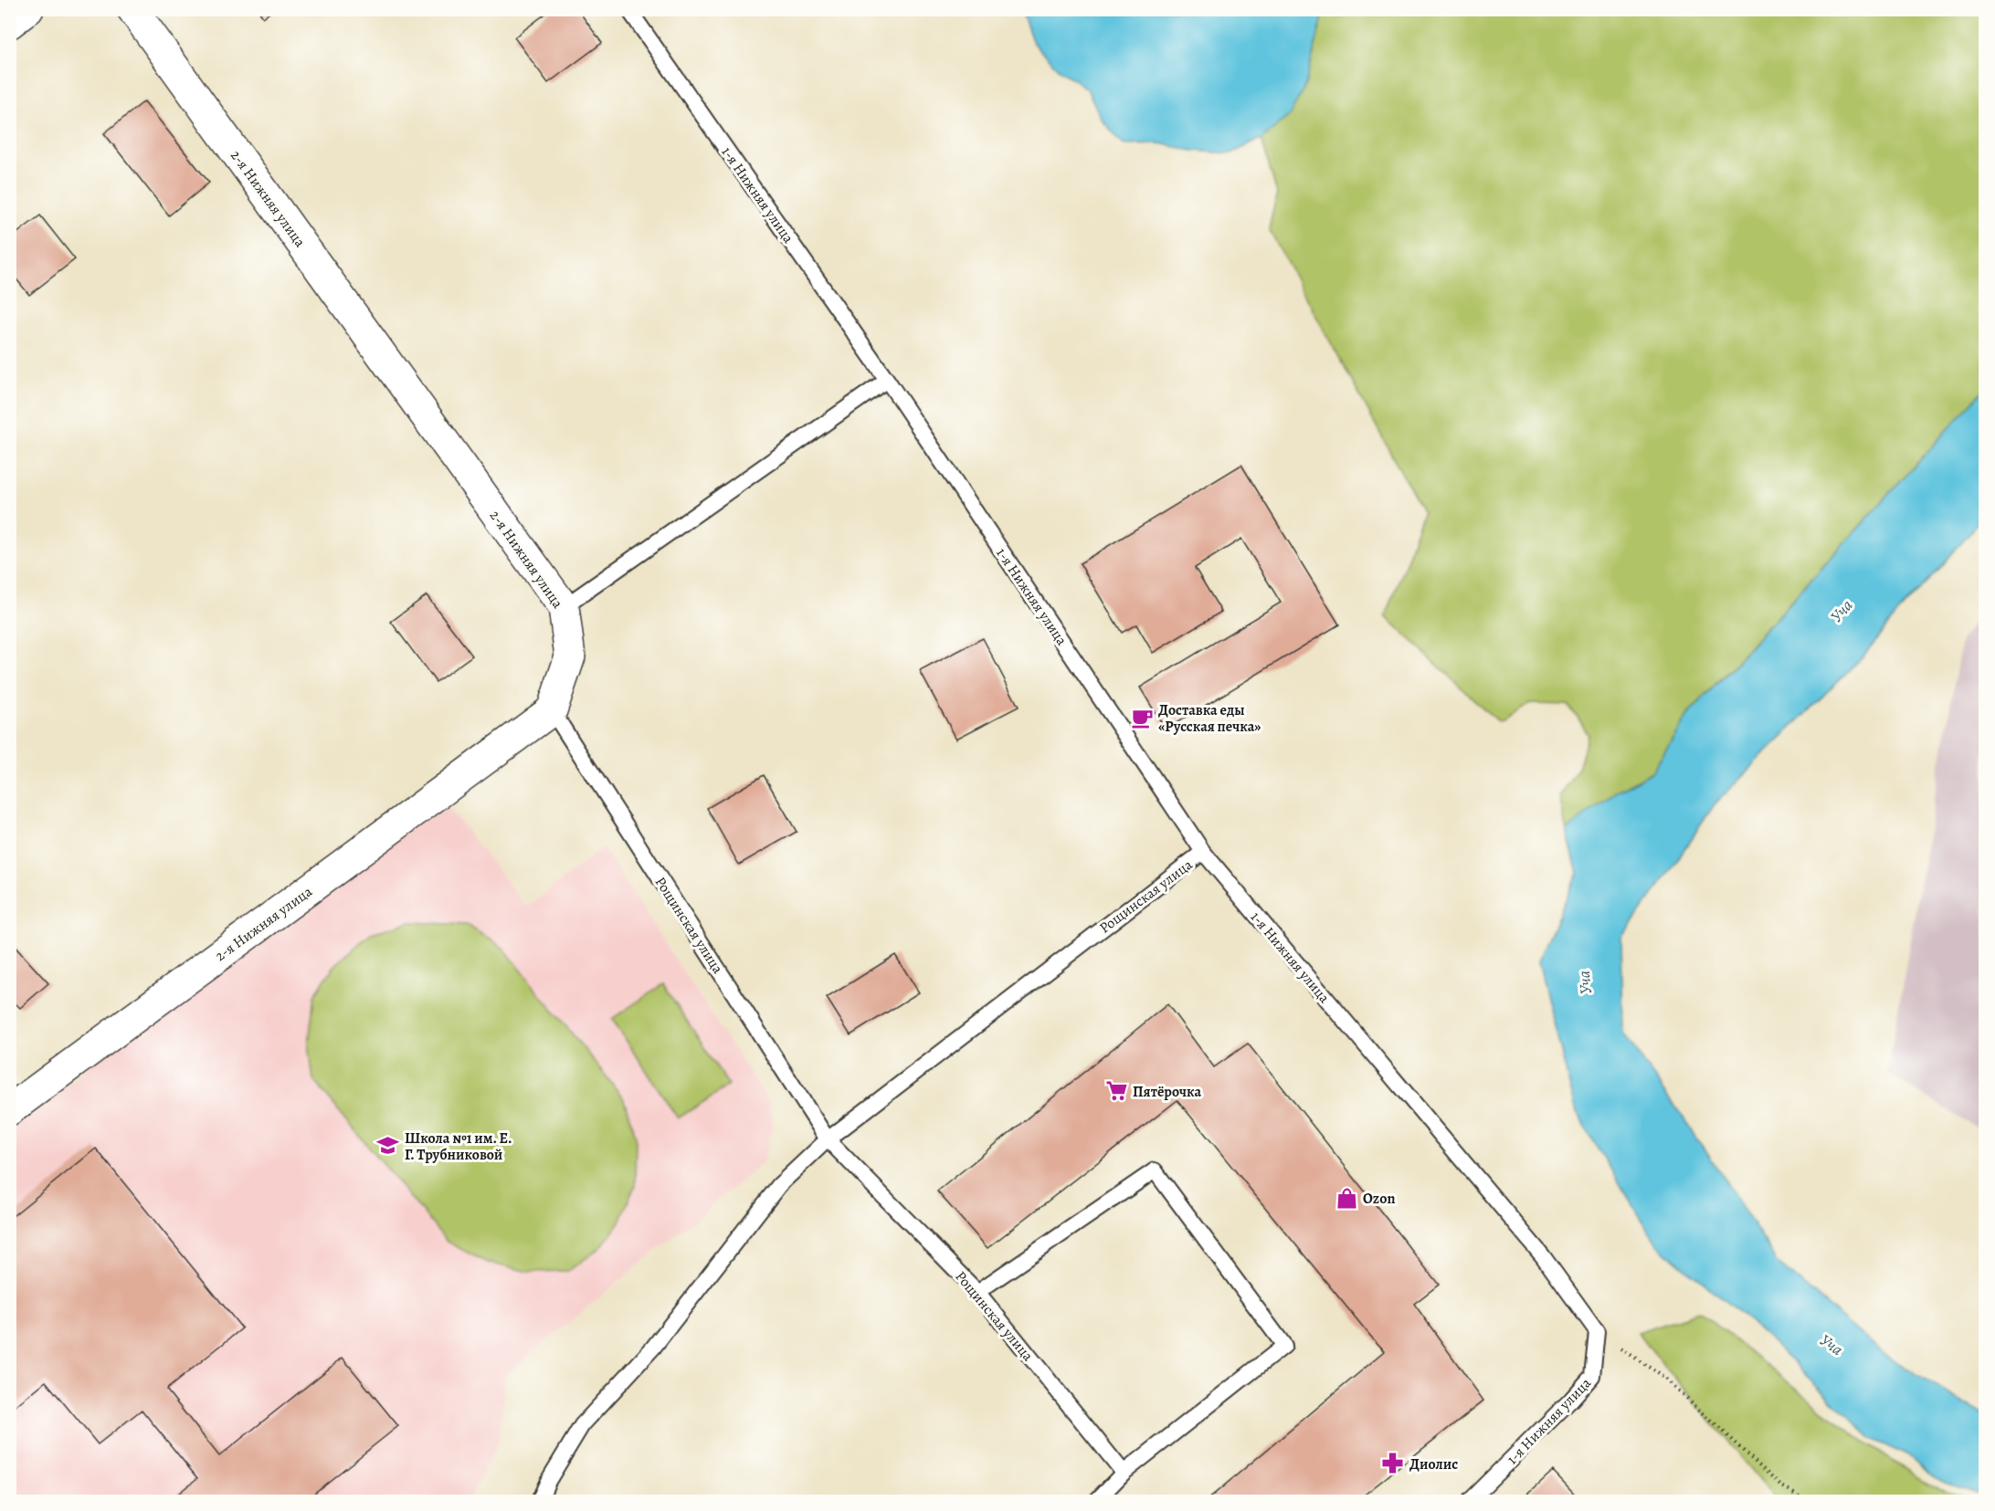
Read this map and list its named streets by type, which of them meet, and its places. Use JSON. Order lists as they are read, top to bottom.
{
  "streets": {
    "street": ["2-я Нижняя улица"],
    "lane": ["1-я Нижняя улица", "Рощинская улица"]
  },
  "crossings": [
    ["1-я Нижняя улица", "Рощинская улица"],
    ["2-я Нижняя улица", "Рощинская улица"]
  ],
  "water": ["Уча"],
  "places": {
    "cafe": ["Доставка еды «Русская печка»"],
    "supermarket": ["Пятёрочка"],
    "school or university": ["Школа №1 им. Е. Г. Трубниковой"],
    "shop": ["Ozon"],
    "pharmacy": ["Диолис"]
  }
}
